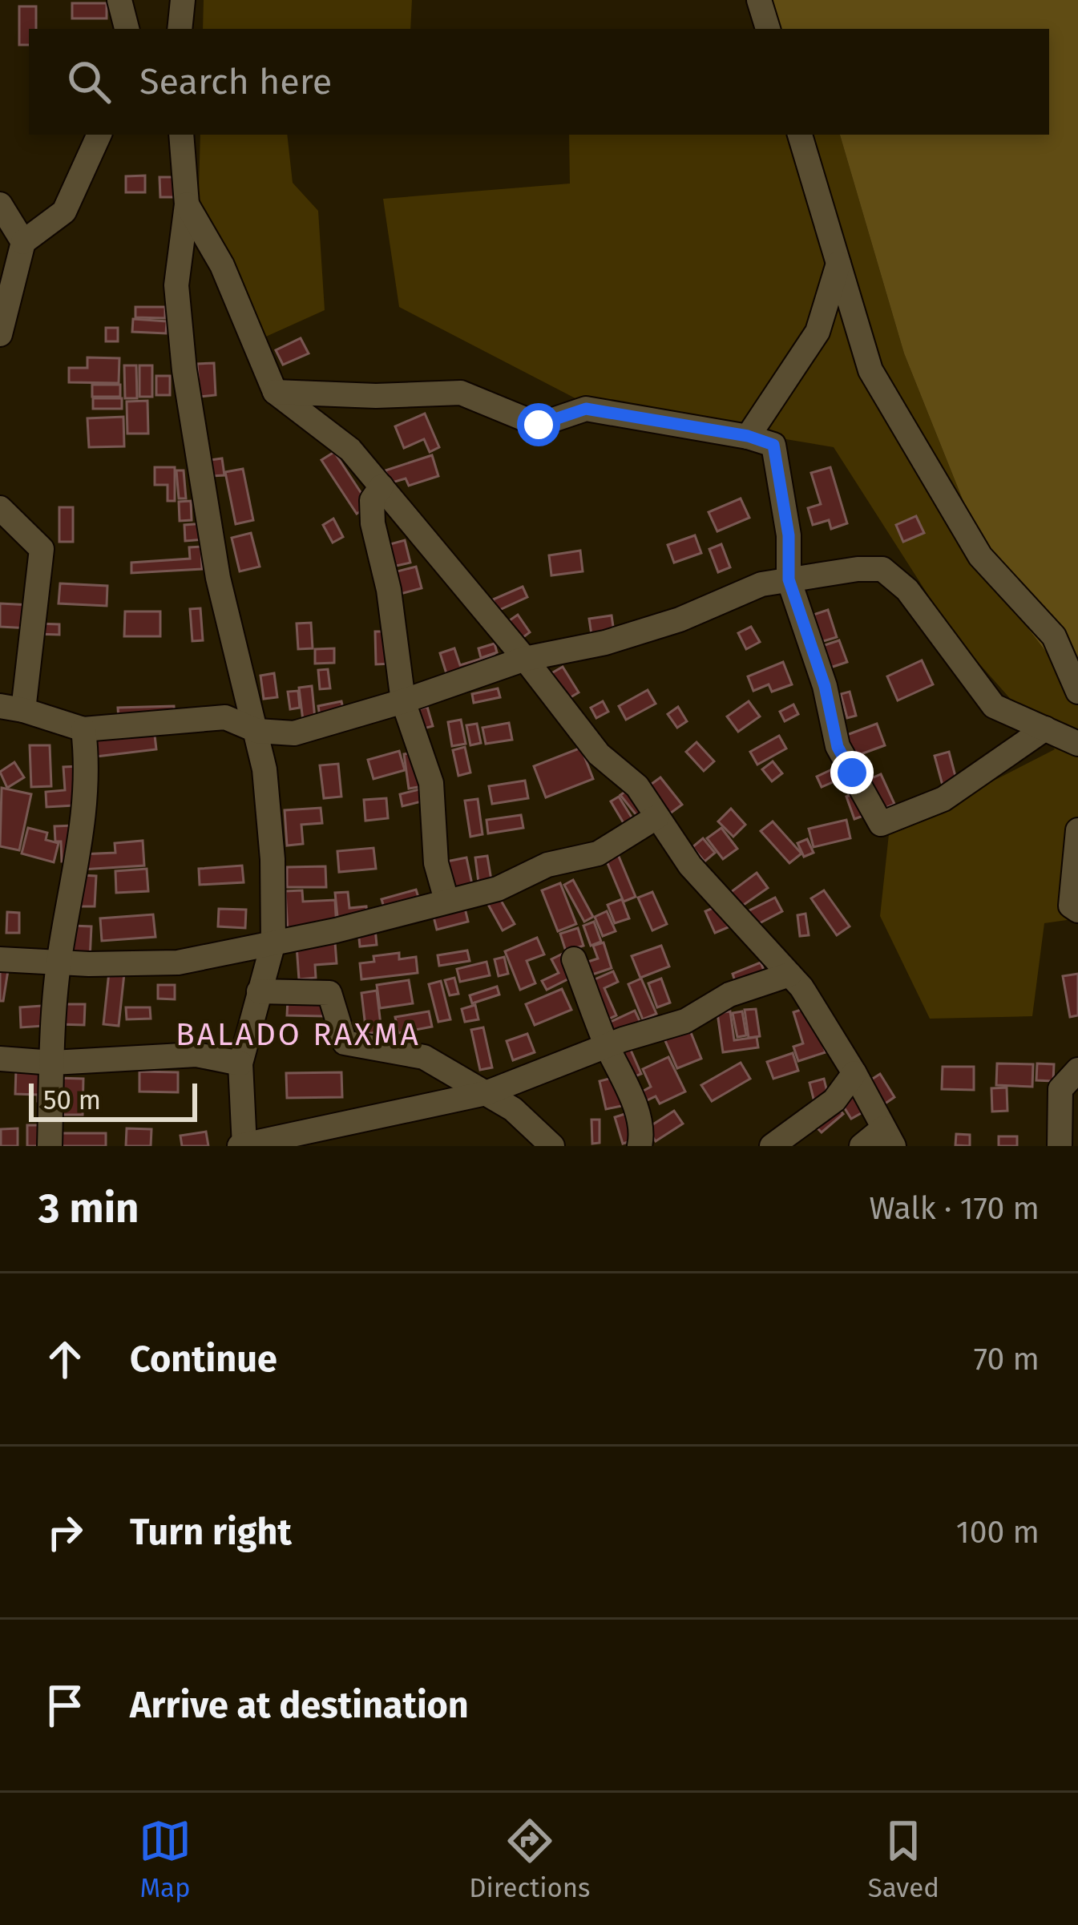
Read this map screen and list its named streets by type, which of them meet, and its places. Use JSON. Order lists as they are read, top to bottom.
{
  "districts": ["BALADO RAXMA"],
  "scale_bar": "50 m",
  "page": {
    "search": "Search here",
    "scale": "50 m",
    "heading": ["3 min", "Walk · 170 m"],
    "list": [
      ["Continue", "70 m"],
      ["Turn right", "100 m"],
      "Arrive at destination"
    ],
    "nav": ["Map", "Directions", "Saved"]
  }
}
